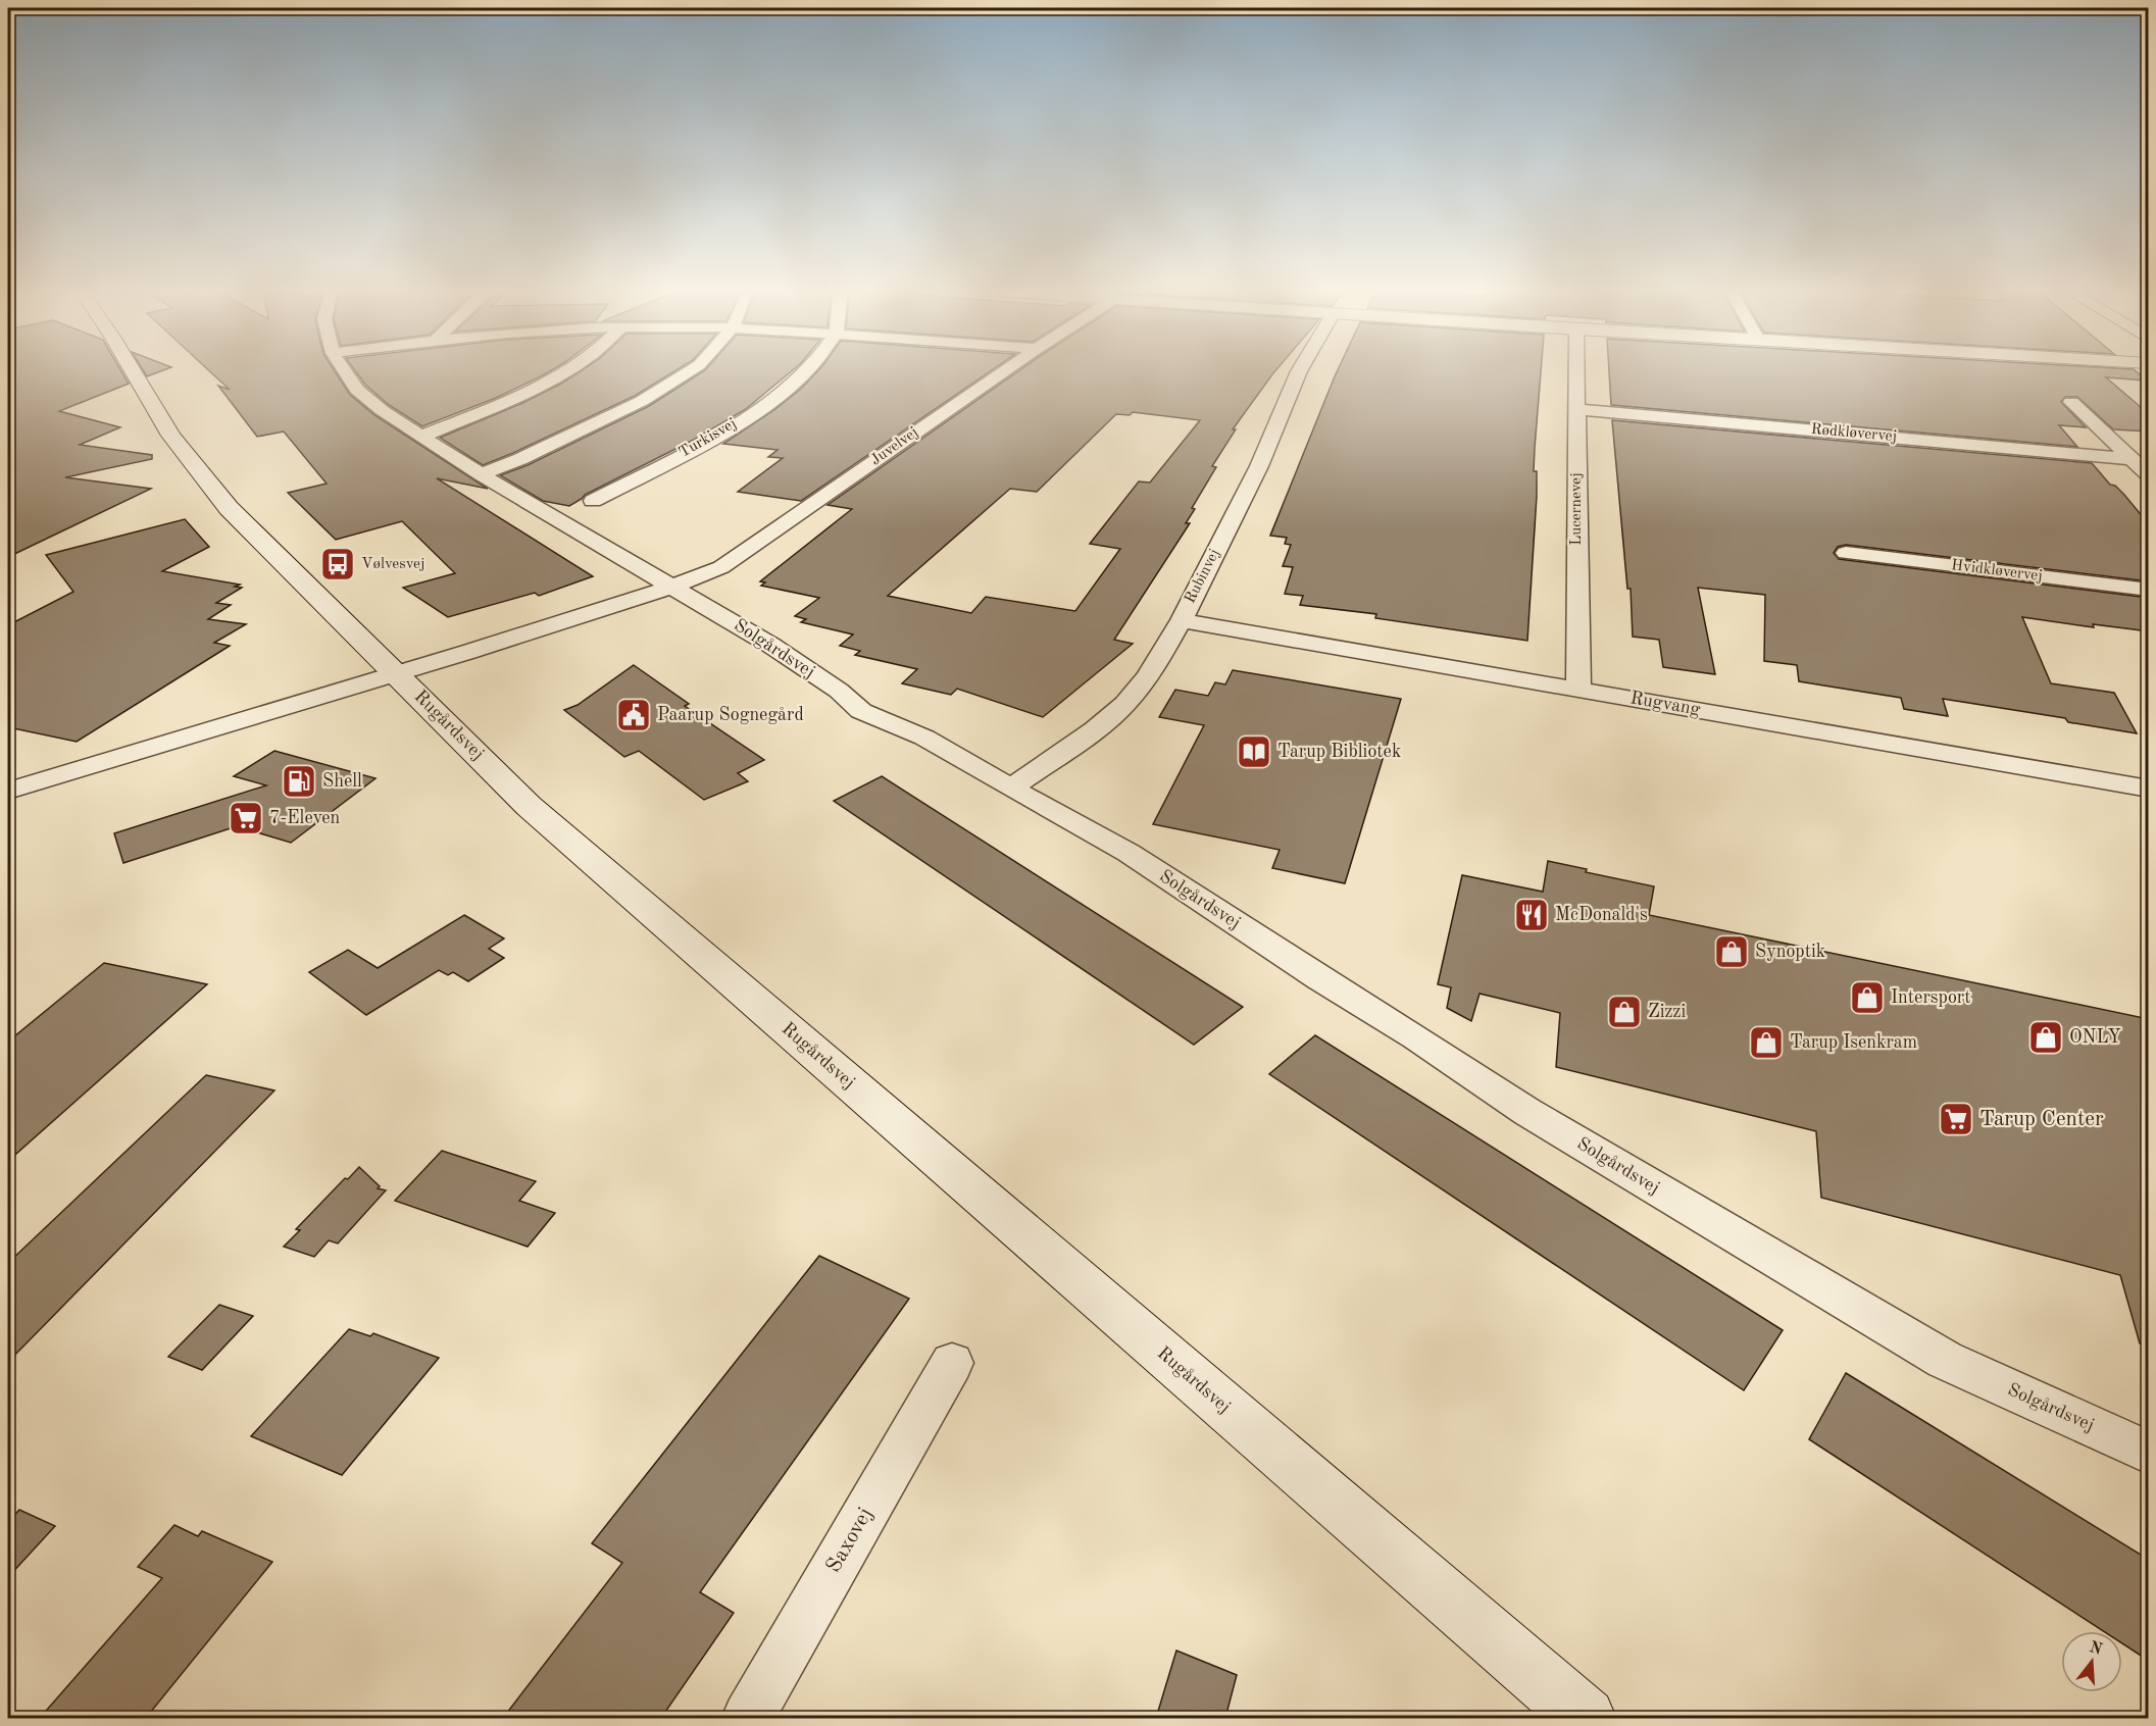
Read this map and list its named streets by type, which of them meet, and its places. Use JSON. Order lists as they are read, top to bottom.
{
  "streets": {
    "main road": ["Rugårdsvej"],
    "street": [
      "Rødkløvervej",
      "Turkisvej",
      "Juvelvej",
      "Lucernevej",
      "Hvidkløvervej",
      "Rubinvej",
      "Solgårdsvej",
      "Rugvang",
      "Saxovej"
    ]
  },
  "crossings": [
    ["Rødkløvervej", "Lucernevej"],
    ["Juvelvej", "Solgårdsvej"],
    ["Lucernevej", "Rugvang"],
    ["Rubinvej", "Solgårdsvej"],
    ["Rubinvej", "Rugvang"]
  ],
  "places": {
    "bus stop": ["Vølvesvej"],
    "public building": ["Paarup Sognegård"],
    "library": ["Tarup Bibliotek"],
    "fuel station": ["Shell"],
    "supermarket": ["7-Eleven", "Tarup Center"],
    "restaurant": ["McDonald's"],
    "shop": [
      "Synoptik",
      "Intersport",
      "Zizzi",
      "ONLY",
      "Tarup Isenkram"
    ]
  },
  "north": "top"
}
